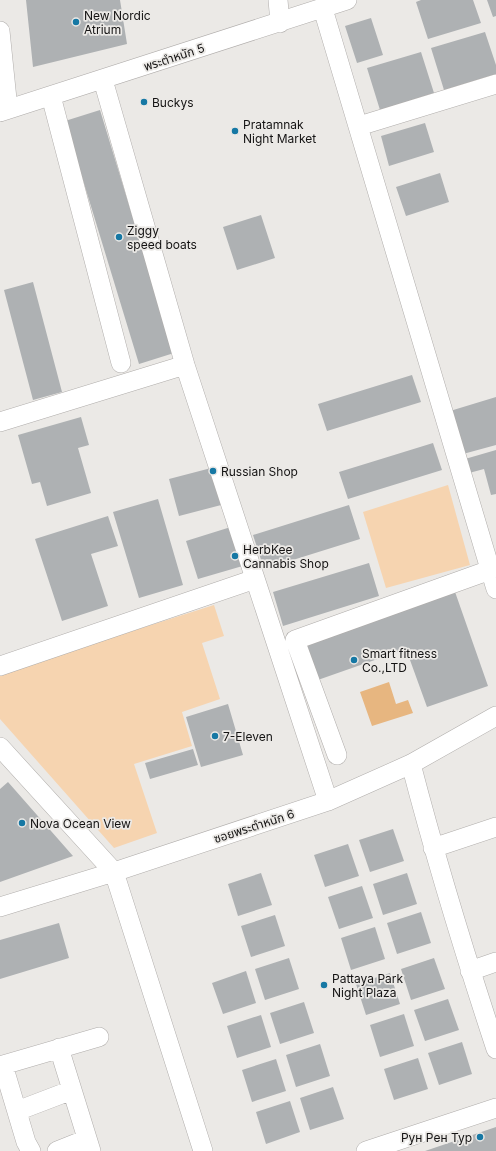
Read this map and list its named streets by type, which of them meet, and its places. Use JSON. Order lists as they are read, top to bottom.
{
  "streets": {
    "street": ["พระตำหนัก 5", "ซอยพระตำหนัก 6"]
  },
  "places": [
    "New Nordic Atrium",
    "Buckys",
    "Pratamnak Night Market",
    "Ziggy speed boats",
    "Russian Shop",
    "HerbKee Cannabis Shop",
    "Smart fitness Co.,LTD",
    "7-Eleven",
    "Nova Ocean View",
    "Pattaya Park Night Plaza",
    "Рун Рен Тур"
  ]
}
